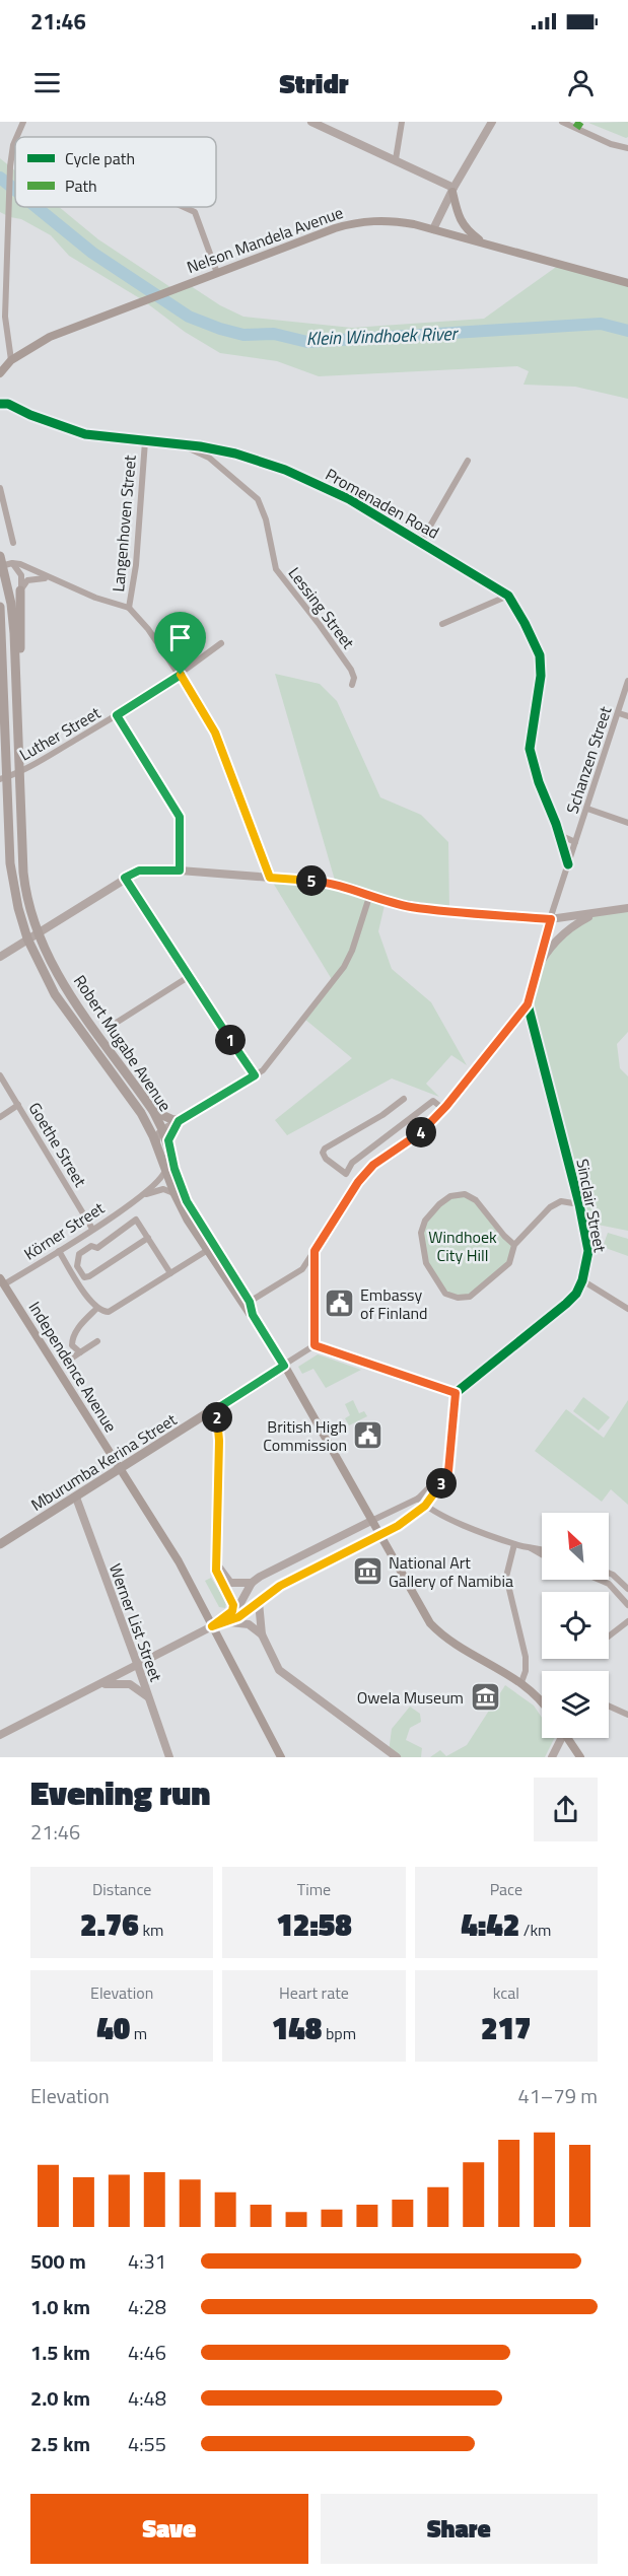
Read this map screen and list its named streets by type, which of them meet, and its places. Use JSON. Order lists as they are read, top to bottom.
{
  "streets": {
    "main road": [
      "Nelson Mandela Avenue",
      "Robert Mugabe Avenue",
      "Independence Avenue",
      "Mburumba Kerina Street"
    ],
    "street": [
      "Promenaden Road",
      "Langenhoven Street",
      "Lessing Street",
      "Luther Street",
      "Schanzen Street",
      "Goethe Street",
      "Sinclair Street",
      "Körner Street",
      "Werner List Street"
    ]
  },
  "crossings": [
    ["Promenaden Road", "Langenhoven Street"],
    ["Promenaden Road", "Lessing Street"],
    ["Promenaden Road", "Schanzen Street"],
    ["Luther Street", "Robert Mugabe Avenue"],
    ["Schanzen Street", "Robert Mugabe Avenue"],
    ["Schanzen Street", "Sinclair Street"],
    ["Robert Mugabe Avenue", "Körner Street"],
    ["Robert Mugabe Avenue", "Mburumba Kerina Street"],
    ["Goethe Street", "Körner Street"],
    ["Körner Street", "Independence Avenue"],
    ["Independence Avenue", "Mburumba Kerina Street"],
    ["Mburumba Kerina Street", "Werner List Street"]
  ],
  "water": ["Klein Windhoek River"],
  "parks": ["Windhoek City Hill"],
  "places": {
    "public building": ["Embassy of Finland", "British High Commission"],
    "museum": ["National Art Gallery of Namibia", "Owela Museum"]
  },
  "legend": ["Cycle path", "Path"],
  "north": "top left",
  "page": {
    "status": "21:46",
    "header": "Stridr",
    "pins": [
      "5",
      "1",
      "4",
      "2",
      "3"
    ],
    "heading": ["Evening run", "21:46"],
    "stats": [
      ["Distance", "2.76 km"],
      ["Time", "12:58"],
      ["Pace", "4:42 /km"],
      ["Elevation", "40 m"],
      ["Heart rate", "148 bpm"],
      ["kcal", "217"]
    ],
    "chart": ["Elevation", "41–79 m"],
    "list": [
      {
        "name": "500 m",
        "note": "4:31"
      },
      {
        "name": "1.0 km",
        "note": "4:28"
      },
      {
        "name": "1.5 km",
        "note": "4:46"
      },
      {
        "name": "2.0 km",
        "note": "4:48"
      },
      {
        "name": "2.5 km",
        "note": "4:55"
      }
    ],
    "buttons": ["Save", "Share"]
  }
}
